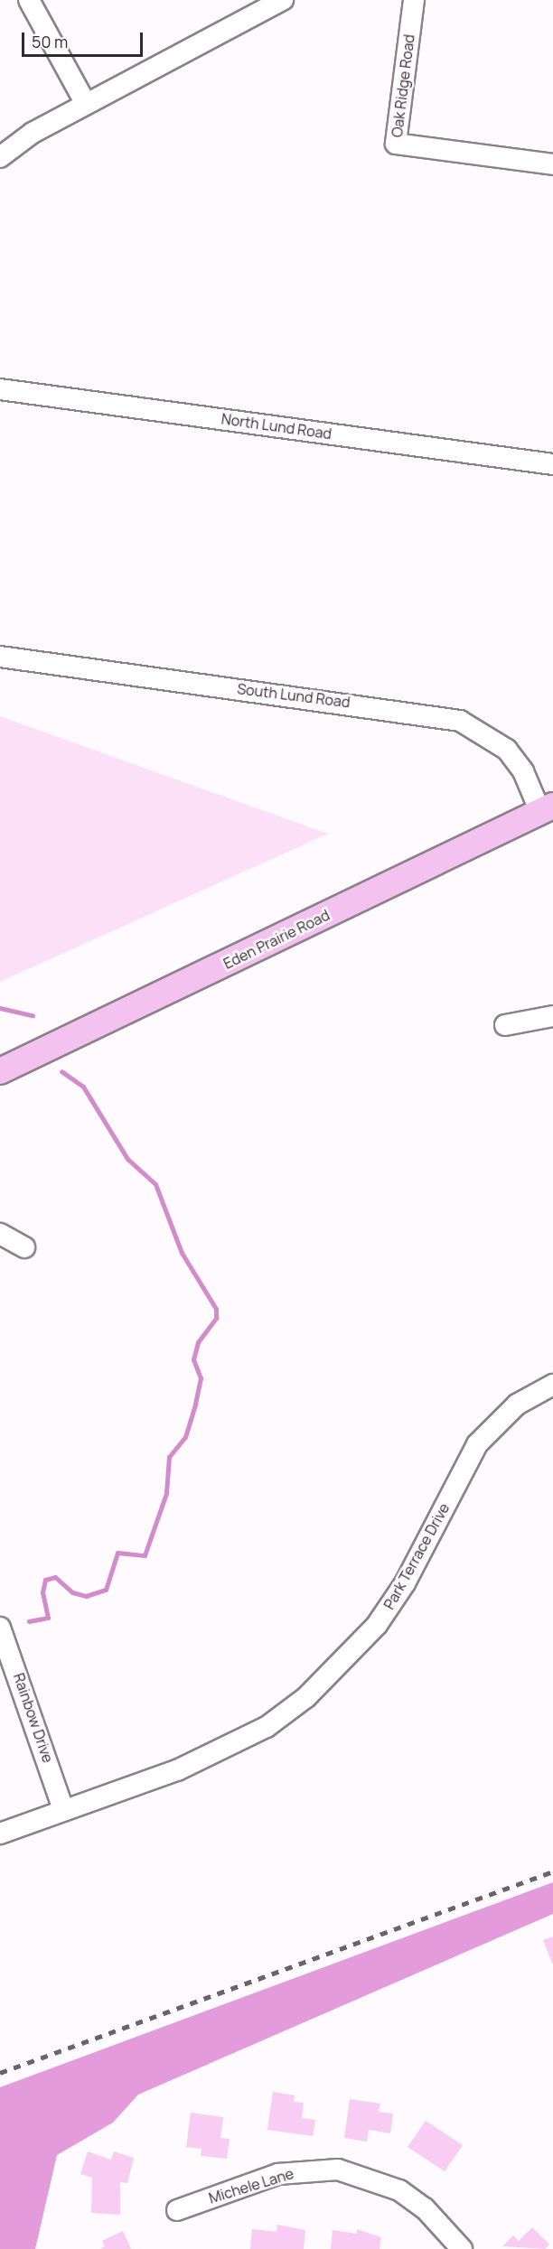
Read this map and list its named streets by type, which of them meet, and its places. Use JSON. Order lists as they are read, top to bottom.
{
  "streets": {
    "main road": ["Eden Prairie Road"],
    "street": [
      "Oak Ridge Road",
      "North Lund Road",
      "South Lund Road",
      "Park Terrace Drive",
      "Rainbow Drive",
      "Michele Lane"
    ]
  },
  "crossings": [
    ["South Lund Road", "Eden Prairie Road"],
    ["Park Terrace Drive", "Rainbow Drive"]
  ],
  "scale_bar": "50 m"
}
